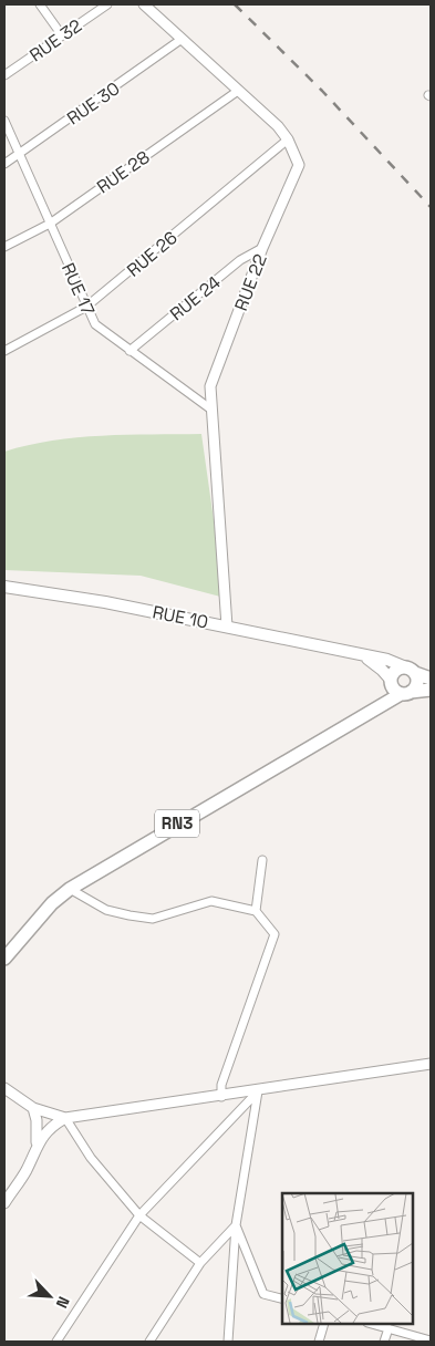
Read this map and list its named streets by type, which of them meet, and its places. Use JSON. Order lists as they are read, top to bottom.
{
  "streets": {
    "highway": ["RN3"],
    "main road": ["RUE 10"],
    "street": [
      "RUE 32",
      "RUE 30",
      "RUE 28",
      "RUE 26",
      "RUE 22",
      "RUE 17",
      "RUE 24"
    ]
  },
  "crossings": [
    ["RUE 30", "RUE 22"],
    ["RUE 30", "RUE 17"],
    ["RUE 28", "RUE 22"],
    ["RUE 28", "RUE 17"],
    ["RUE 26", "RUE 22"],
    ["RUE 26", "RUE 17"],
    ["RUE 22", "RUE 17"],
    ["RUE 22", "RUE 24"],
    ["RUE 22", "RUE 10"],
    ["RUE 17", "RUE 24"],
    ["RUE 10", "RN3"]
  ],
  "north": "bottom right"
}
